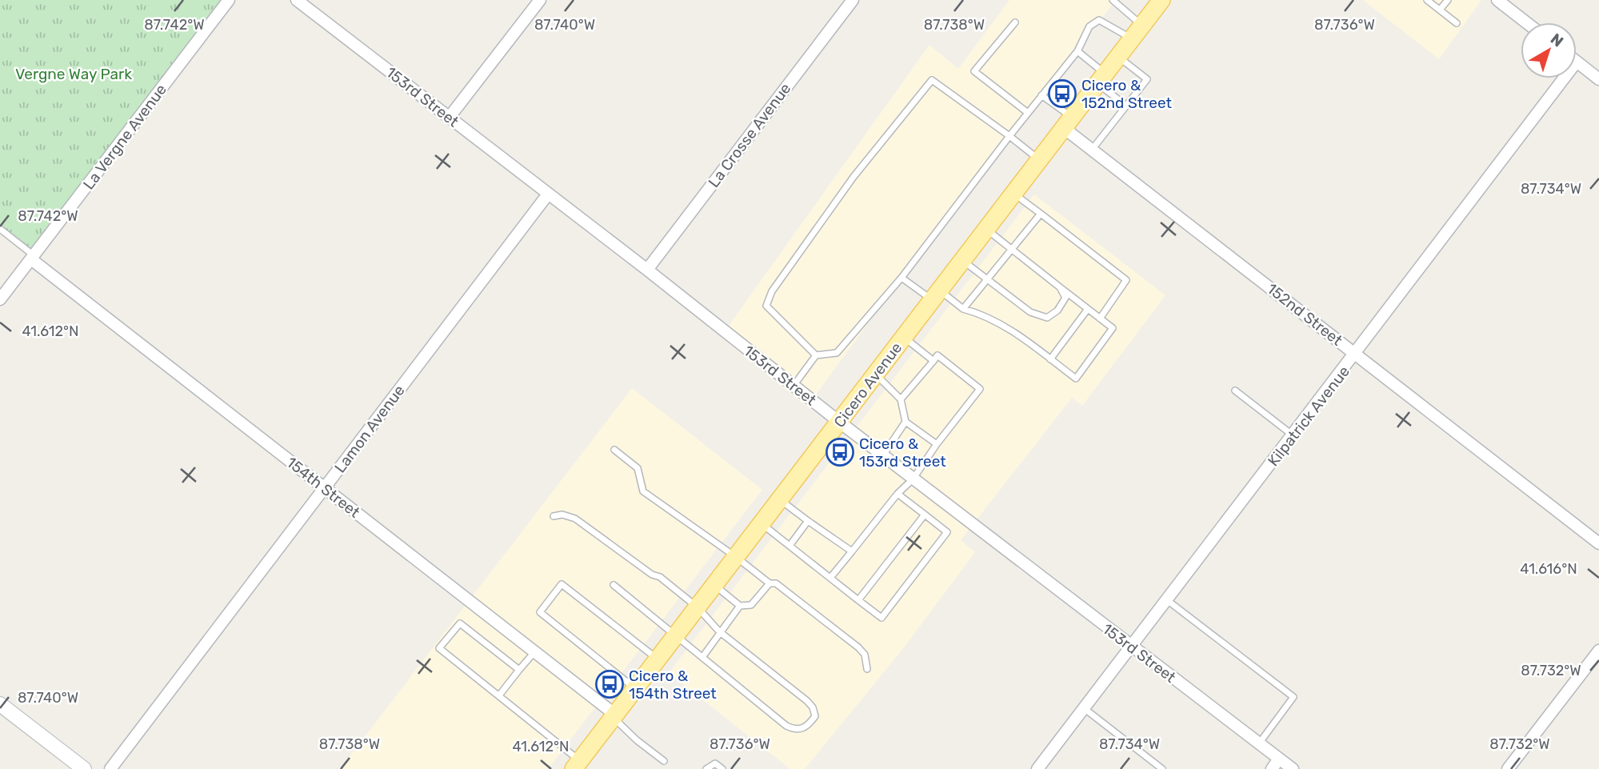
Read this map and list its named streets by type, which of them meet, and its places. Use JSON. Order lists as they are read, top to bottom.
{
  "streets": {
    "main road": ["Cicero Avenue"],
    "street": [
      "153rd Street",
      "La Crosse Avenue",
      "La Vergne Avenue",
      "152nd Street",
      "Kilpatrick Avenue",
      "Lamon Avenue",
      "154th Street"
    ]
  },
  "crossings": [
    ["153rd Street", "La Crosse Avenue"],
    ["153rd Street", "Cicero Avenue"],
    ["153rd Street", "Kilpatrick Avenue"],
    ["153rd Street", "Lamon Avenue"],
    ["La Vergne Avenue", "154th Street"],
    ["152nd Street", "Cicero Avenue"],
    ["152nd Street", "Kilpatrick Avenue"],
    ["Cicero Avenue", "154th Street"],
    ["Lamon Avenue", "154th Street"]
  ],
  "parks": ["Vergne Way Park"],
  "places": {
    "bus stop": ["Cicero & 152nd Street", "Cicero & 153rd Street", "Cicero & 154th Street"]
  },
  "north": "top right",
  "coordinates": [
    "87.742°W",
    "87.740°W",
    "87.738°W",
    "87.736°W",
    "87.734°W",
    "41.612°N",
    "41.616°N",
    "87.732°W"
  ]
}
